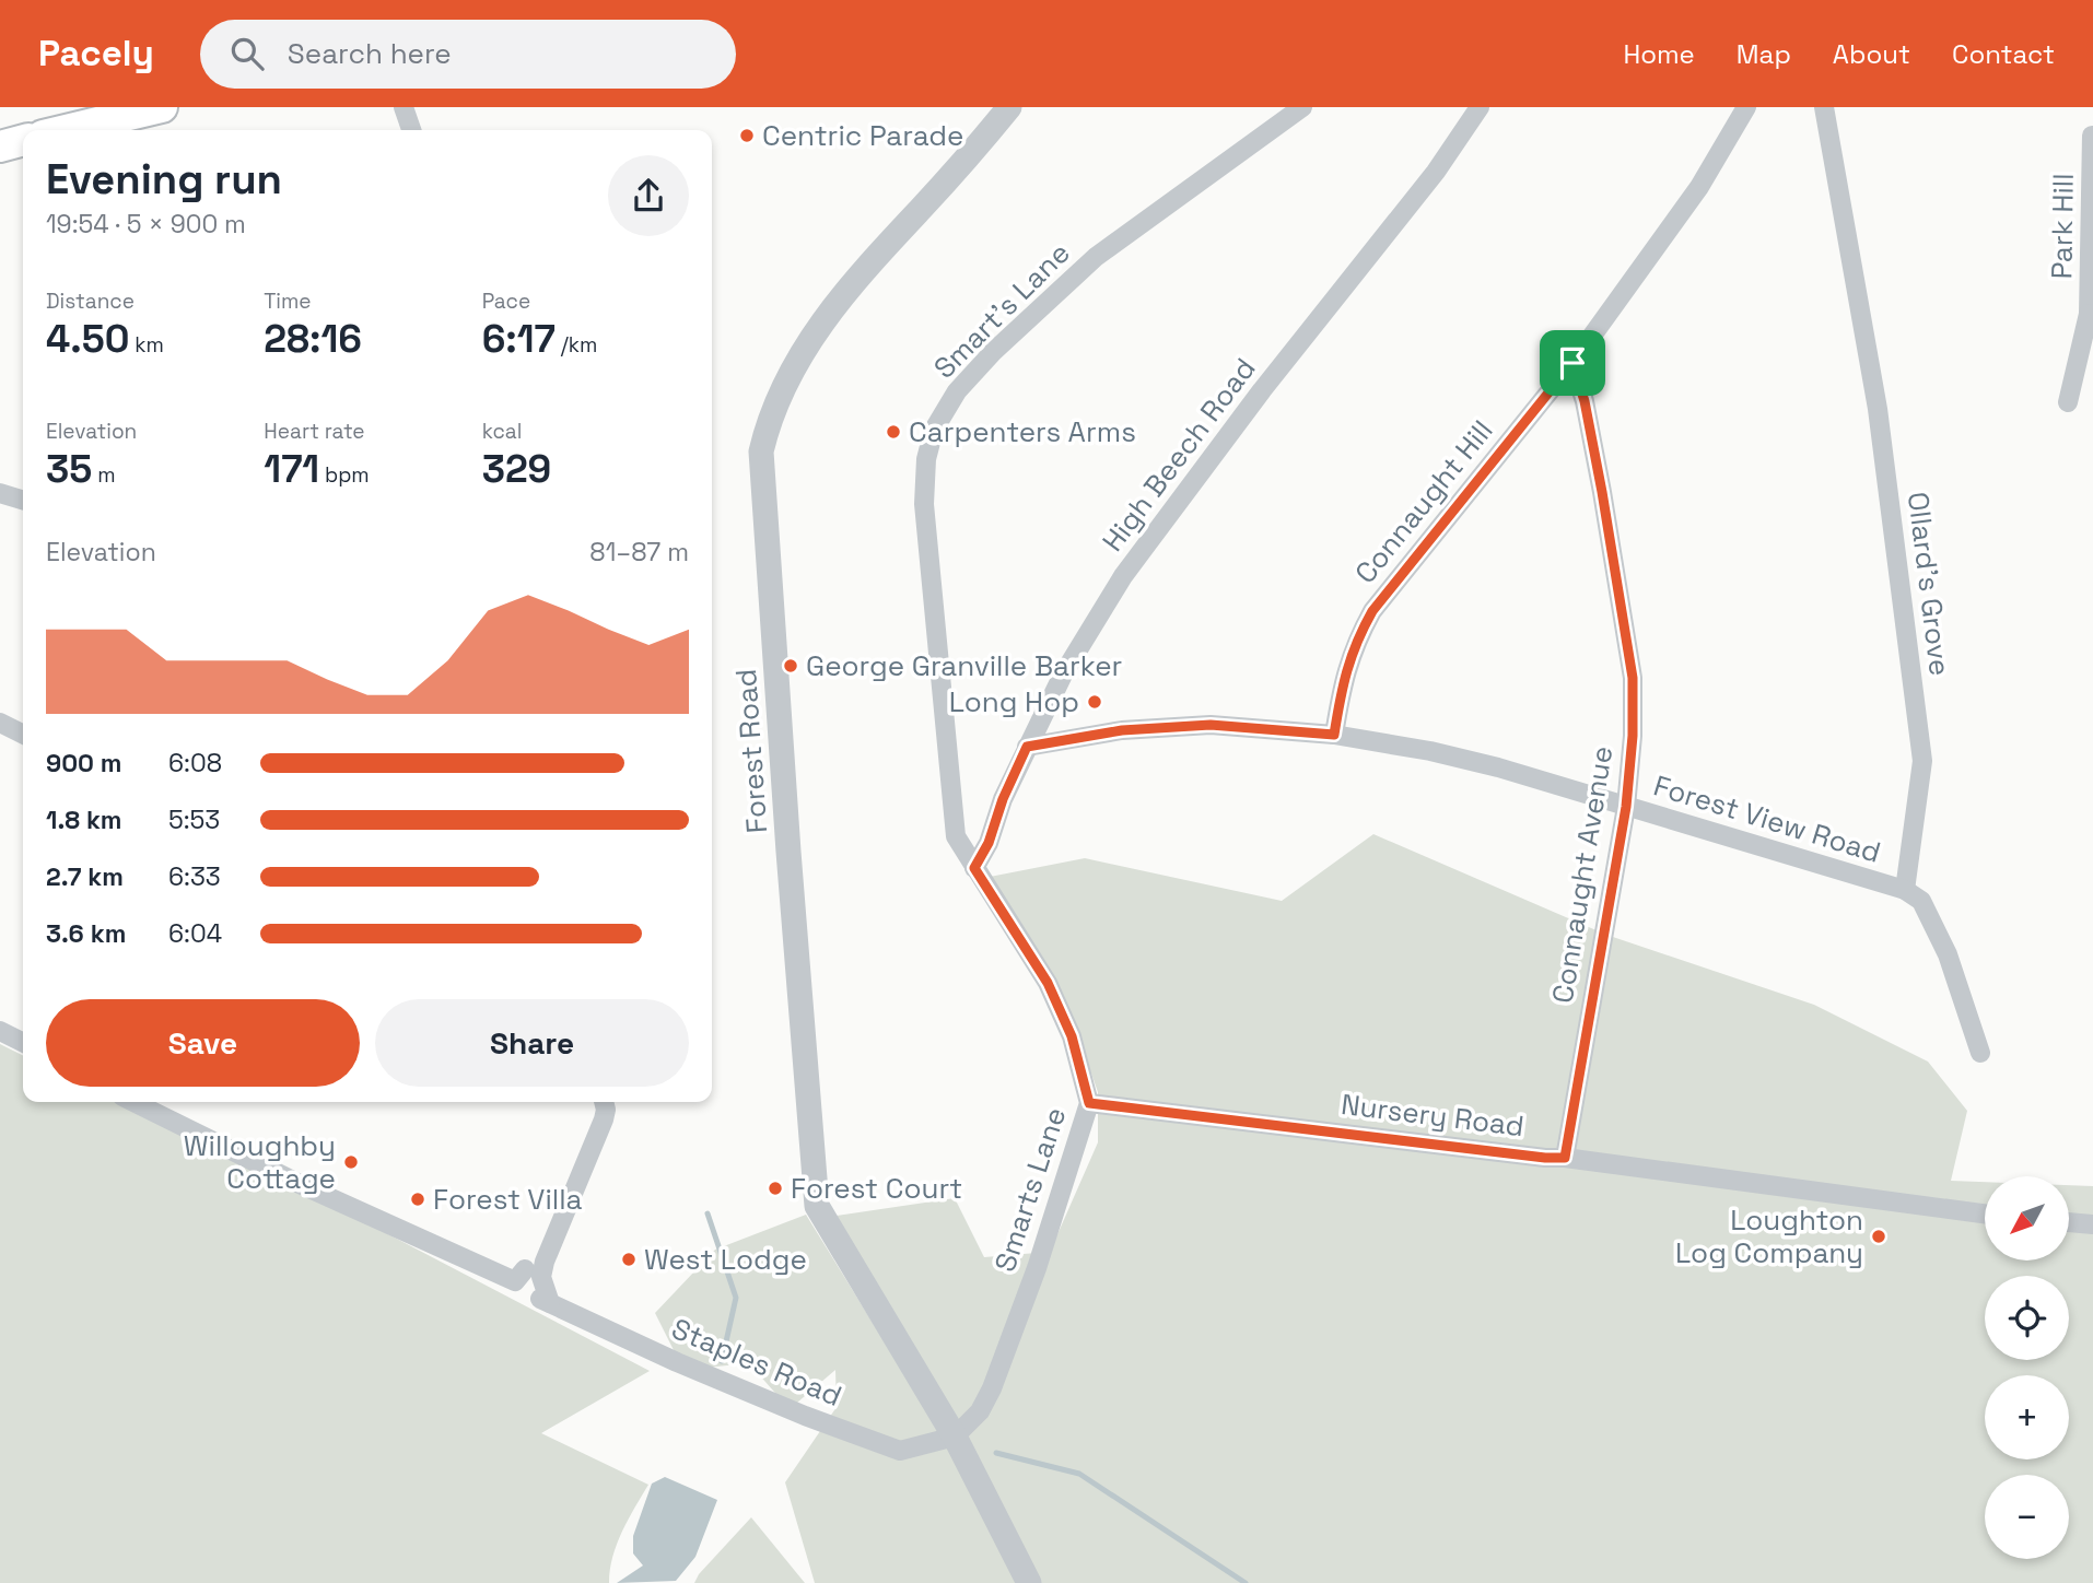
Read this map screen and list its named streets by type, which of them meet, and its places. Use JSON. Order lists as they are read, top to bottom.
{
  "streets": {
    "street": [
      "Park Hill",
      "Smart's Lane",
      "High Beech Road",
      "Connaught Hill",
      "Ollard's Grove",
      "Forest Road",
      "Forest View Road",
      "Connaught Avenue",
      "Nursery Road",
      "Smarts Lane",
      "Staples Road"
    ]
  },
  "crossings": [
    ["Smart's Lane", "Smarts Lane"],
    ["High Beech Road", "Forest View Road"],
    ["High Beech Road", "Smarts Lane"],
    ["Connaught Hill", "Forest View Road"],
    ["Connaught Hill", "Connaught Avenue"],
    ["Ollard's Grove", "Forest View Road"],
    ["Forest Road", "Smarts Lane"],
    ["Forest Road", "Staples Road"],
    ["Forest View Road", "Connaught Avenue"],
    ["Connaught Avenue", "Nursery Road"],
    ["Nursery Road", "Smarts Lane"],
    ["Smarts Lane", "Staples Road"]
  ],
  "places": [
    "Centric Parade",
    "Carpenters Arms",
    "George Granville Barker",
    "Long Hop",
    "Willoughby Cottage",
    "Forest Court",
    "Forest Villa",
    "Loughton Log Company",
    "West Lodge"
  ],
  "north": "bottom left",
  "page": {
    "header": "Pacely",
    "search": "Search here",
    "nav": [
      "Home",
      "Map",
      "About",
      "Contact"
    ],
    "heading": ["Evening run", "19:54 · 5 × 900 m"],
    "stats": [
      ["Distance", "4.50 km"],
      ["Time", "28:16"],
      ["Pace", "6:17 /km"],
      ["Elevation", "35 m"],
      ["Heart rate", "171 bpm"],
      ["kcal", "329"]
    ],
    "chart": ["Elevation", "81–87 m"],
    "list": [
      {
        "name": "900 m",
        "note": "6:08"
      },
      {
        "name": "1.8 km",
        "note": "5:53"
      },
      {
        "name": "2.7 km",
        "note": "6:33"
      },
      {
        "name": "3.6 km",
        "note": "6:04"
      }
    ],
    "buttons": ["Save", "Share"],
    "map_buttons": ["+", "−"]
  }
}
